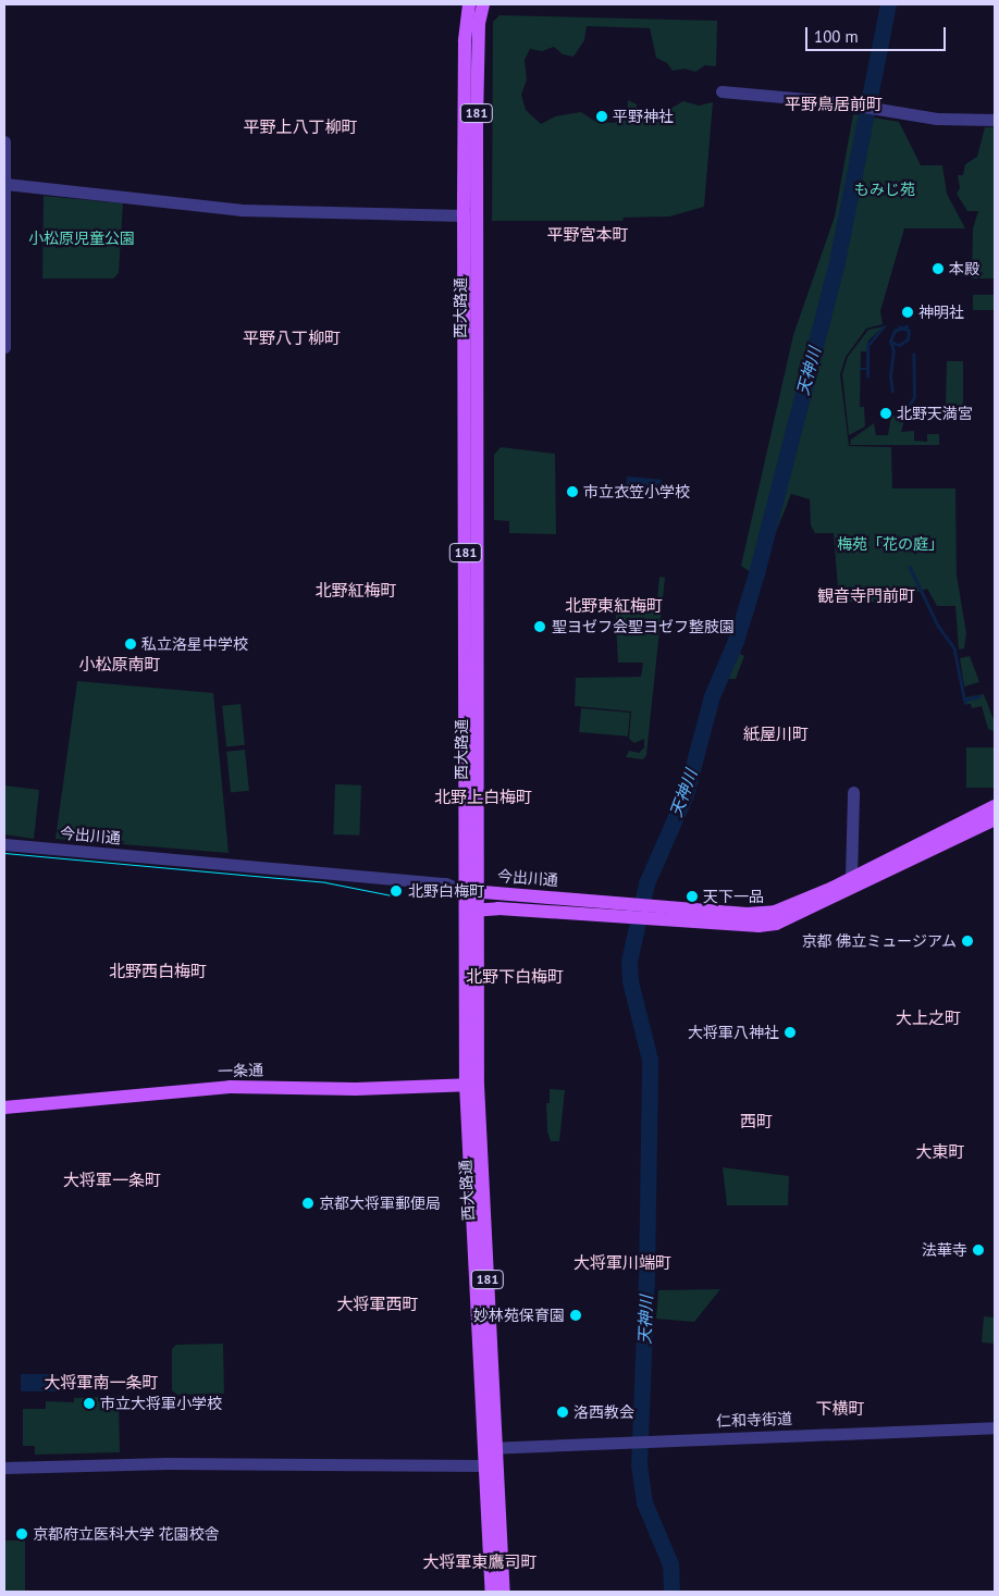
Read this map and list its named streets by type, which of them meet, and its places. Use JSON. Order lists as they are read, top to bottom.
{
  "streets": {
    "main road": [
      "181",
      "西大路通",
      "今出川通",
      "一条通"
    ],
    "street": ["仁和寺街道"]
  },
  "crossings": [
    ["西大路通", "今出川通"],
    ["西大路通", "一条通"],
    ["西大路通", "仁和寺街道"]
  ],
  "districts": [
    "平野鳥居前町",
    "平野上八丁柳町",
    "平野宮本町",
    "平野八丁柳町",
    "北野紅梅町",
    "観音寺門前町",
    "北野東紅梅町",
    "小松原南町",
    "紙屋川町",
    "北野上白梅町",
    "北野西白梅町",
    "北野下白梅町",
    "大上之町",
    "西町",
    "大東町",
    "大将軍一条町",
    "大将軍川端町",
    "大将軍西町",
    "大将軍南一条町",
    "下横町",
    "大将軍東鷹司町"
  ],
  "water": ["天神川"],
  "parks": ["もみじ苑", "小松原児童公園", "梅苑「花の庭」"],
  "places": [
    "平野神社",
    "本殿",
    "神明社",
    "北野天満宮",
    "市立衣笠小学校",
    "聖ヨゼフ会聖ヨゼフ整肢園",
    "私立洛星中学校",
    "北野白梅町",
    "天下一品",
    "京都 佛立ミュージアム",
    "大将軍八神社",
    "京都大将軍郵便局",
    "法華寺",
    "妙林苑保育園",
    "市立大将軍小学校",
    "洛西教会",
    "京都府立医科大学 花園校舎"
  ],
  "scale_bar": "100 m"
}
